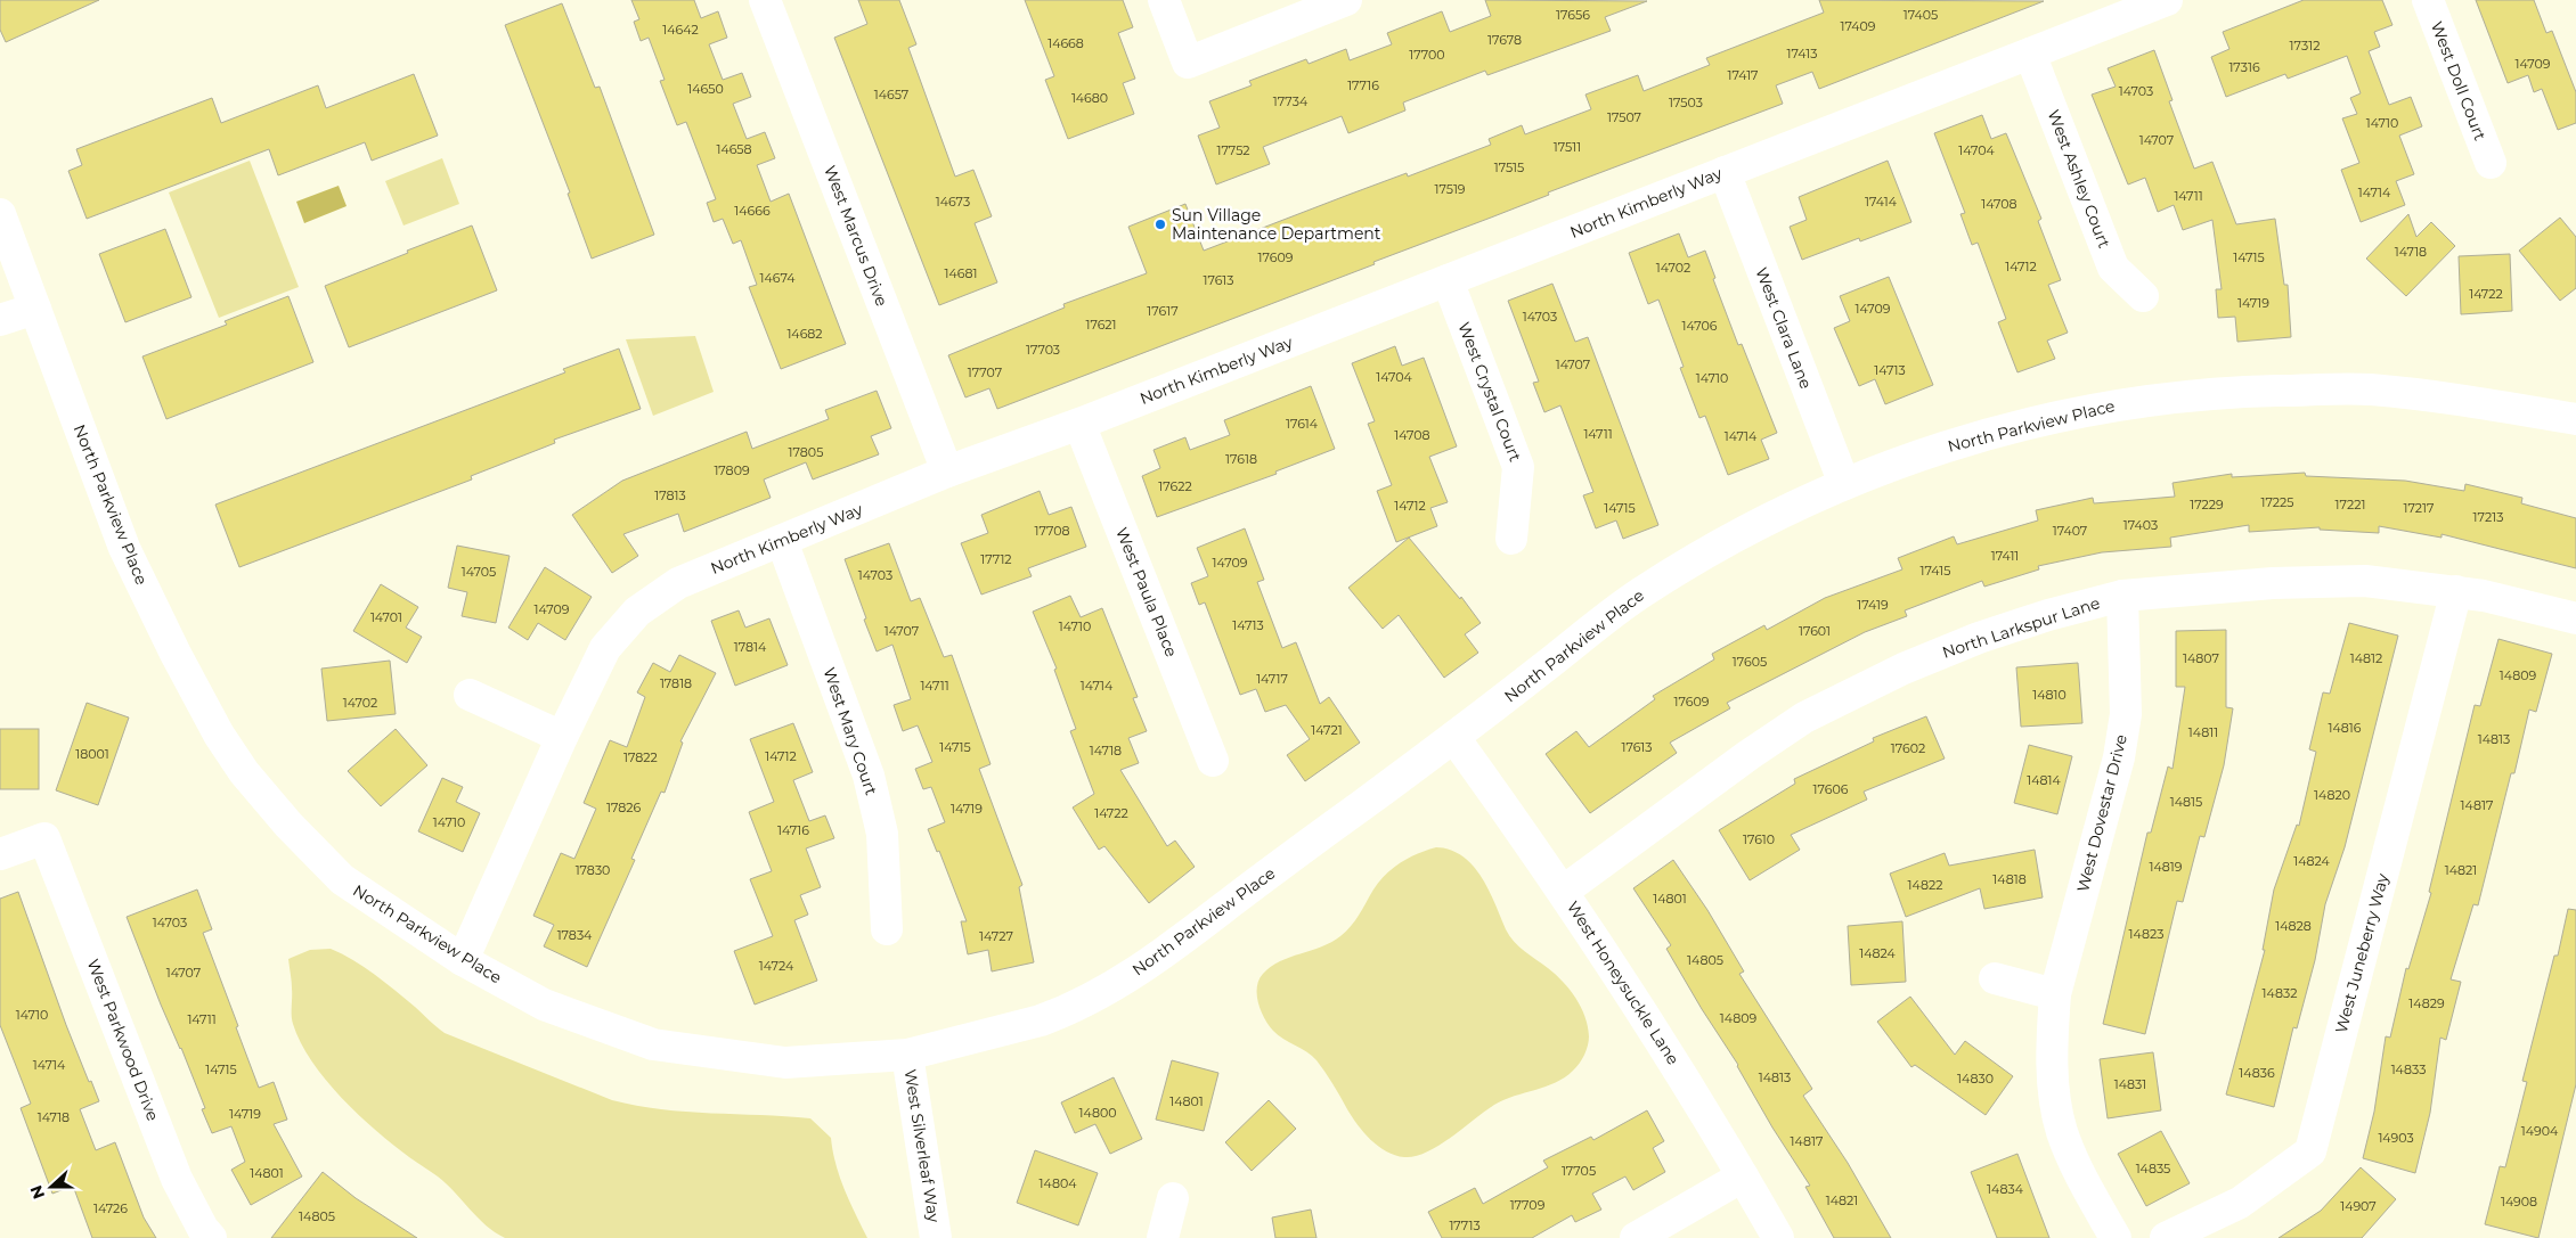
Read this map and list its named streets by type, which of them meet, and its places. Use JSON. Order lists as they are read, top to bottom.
{
  "streets": {
    "street": [
      "West Doll Court",
      "West Ashley Court",
      "North Kimberly Way",
      "West Marcus Drive",
      "West Clara Lane",
      "West Crystal Court",
      "North Parkview Place",
      "West Paula Place",
      "North Larkspur Lane",
      "West Mary Court",
      "West Dovestar Drive",
      "West Juneberry Way",
      "West Honeysuckle Lane",
      "West Parkwood Drive",
      "West Silverleaf Way"
    ]
  },
  "crossings": [
    ["West Ashley Court", "North Kimberly Way"],
    ["North Kimberly Way", "West Marcus Drive"],
    ["North Kimberly Way", "West Clara Lane"],
    ["North Kimberly Way", "West Crystal Court"],
    ["North Kimberly Way", "North Parkview Place"],
    ["North Kimberly Way", "West Paula Place"],
    ["North Kimberly Way", "West Mary Court"],
    ["West Clara Lane", "North Parkview Place"],
    ["North Parkview Place", "West Honeysuckle Lane"],
    ["North Parkview Place", "West Silverleaf Way"],
    ["North Larkspur Lane", "West Dovestar Drive"],
    ["North Larkspur Lane", "West Juneberry Way"],
    ["North Larkspur Lane", "West Honeysuckle Lane"]
  ],
  "places": ["Sun Village Maintenance Department"],
  "house_numbers": [
    "17656",
    "17405",
    "17409",
    "14642",
    "17678",
    "14668",
    "17312",
    "17413",
    "17700",
    "14709",
    "17316",
    "17417",
    "17716",
    "14650",
    "14703",
    "14657",
    "14680",
    "17734",
    "17503",
    "17507",
    "14710",
    "14707",
    "17511",
    "14658",
    "17752",
    "14704",
    "17515",
    "17519",
    "14714",
    "14711",
    "14673",
    "17414",
    "14708",
    "14666",
    "14718",
    "17609",
    "14715",
    "14712",
    "14702",
    "14681",
    "14674",
    "17613",
    "14722",
    "14719",
    "14709",
    "17617",
    "14703",
    "17621",
    "14706",
    "14682",
    "17703",
    "14707",
    "14713",
    "17707",
    "14704",
    "14710",
    "17614",
    "14711",
    "14708",
    "14714",
    "17805",
    "17618",
    "17809",
    "17622",
    "17813",
    "17225",
    "17229",
    "17221",
    "14712",
    "14715",
    "17217",
    "17213",
    "17403",
    "17708",
    "17407",
    "17411",
    "17712",
    "14709",
    "17415",
    "14705",
    "14703",
    "17419",
    "14709",
    "14701",
    "14713",
    "14710",
    "14707",
    "17601",
    "17814",
    "14807",
    "14812",
    "17605",
    "14809",
    "14717",
    "17818",
    "14711",
    "14714",
    "14810",
    "17609",
    "14702",
    "14816",
    "14721",
    "14811",
    "14813",
    "14715",
    "17613",
    "17602",
    "14718",
    "18001",
    "14712",
    "17822",
    "14814",
    "17606",
    "14820",
    "14815",
    "14817",
    "17826",
    "14719",
    "14722",
    "14710",
    "14716",
    "17610",
    "14824",
    "14819",
    "17830",
    "14821",
    "14818",
    "14822",
    "14801",
    "14703",
    "14828",
    "14823",
    "17834",
    "14727",
    "14824",
    "14805",
    "14724",
    "14707",
    "14832",
    "14829",
    "14710",
    "14809",
    "14711",
    "14714",
    "14715",
    "14833",
    "14836",
    "14813",
    "14830",
    "14831",
    "14801",
    "14800",
    "14719",
    "14718",
    "14904",
    "14903",
    "14817",
    "14835",
    "17705",
    "14801",
    "14804",
    "14834",
    "14821",
    "14908",
    "17709",
    "14907",
    "14726",
    "14805",
    "17713"
  ],
  "north": "left"
}
